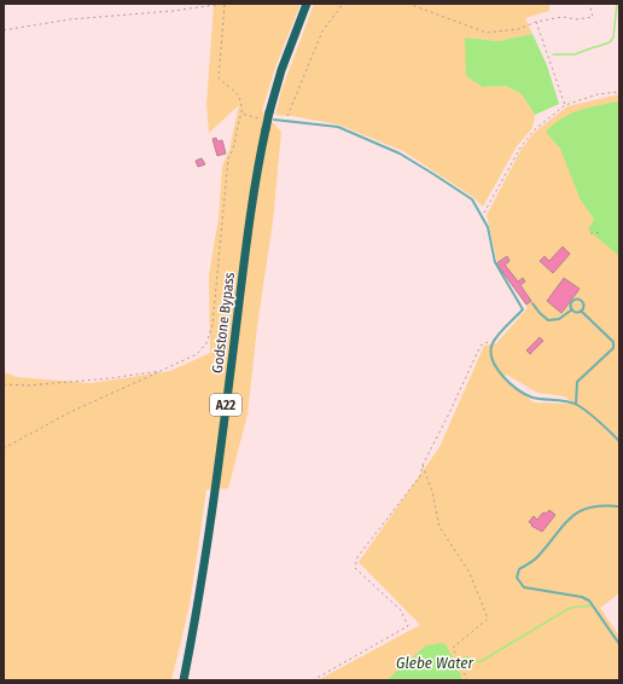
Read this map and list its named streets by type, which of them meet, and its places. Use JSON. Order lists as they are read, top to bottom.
{
  "streets": {
    "highway": ["Godstone Bypass", "A22"]
  },
  "water": ["Glebe Water"]
}
